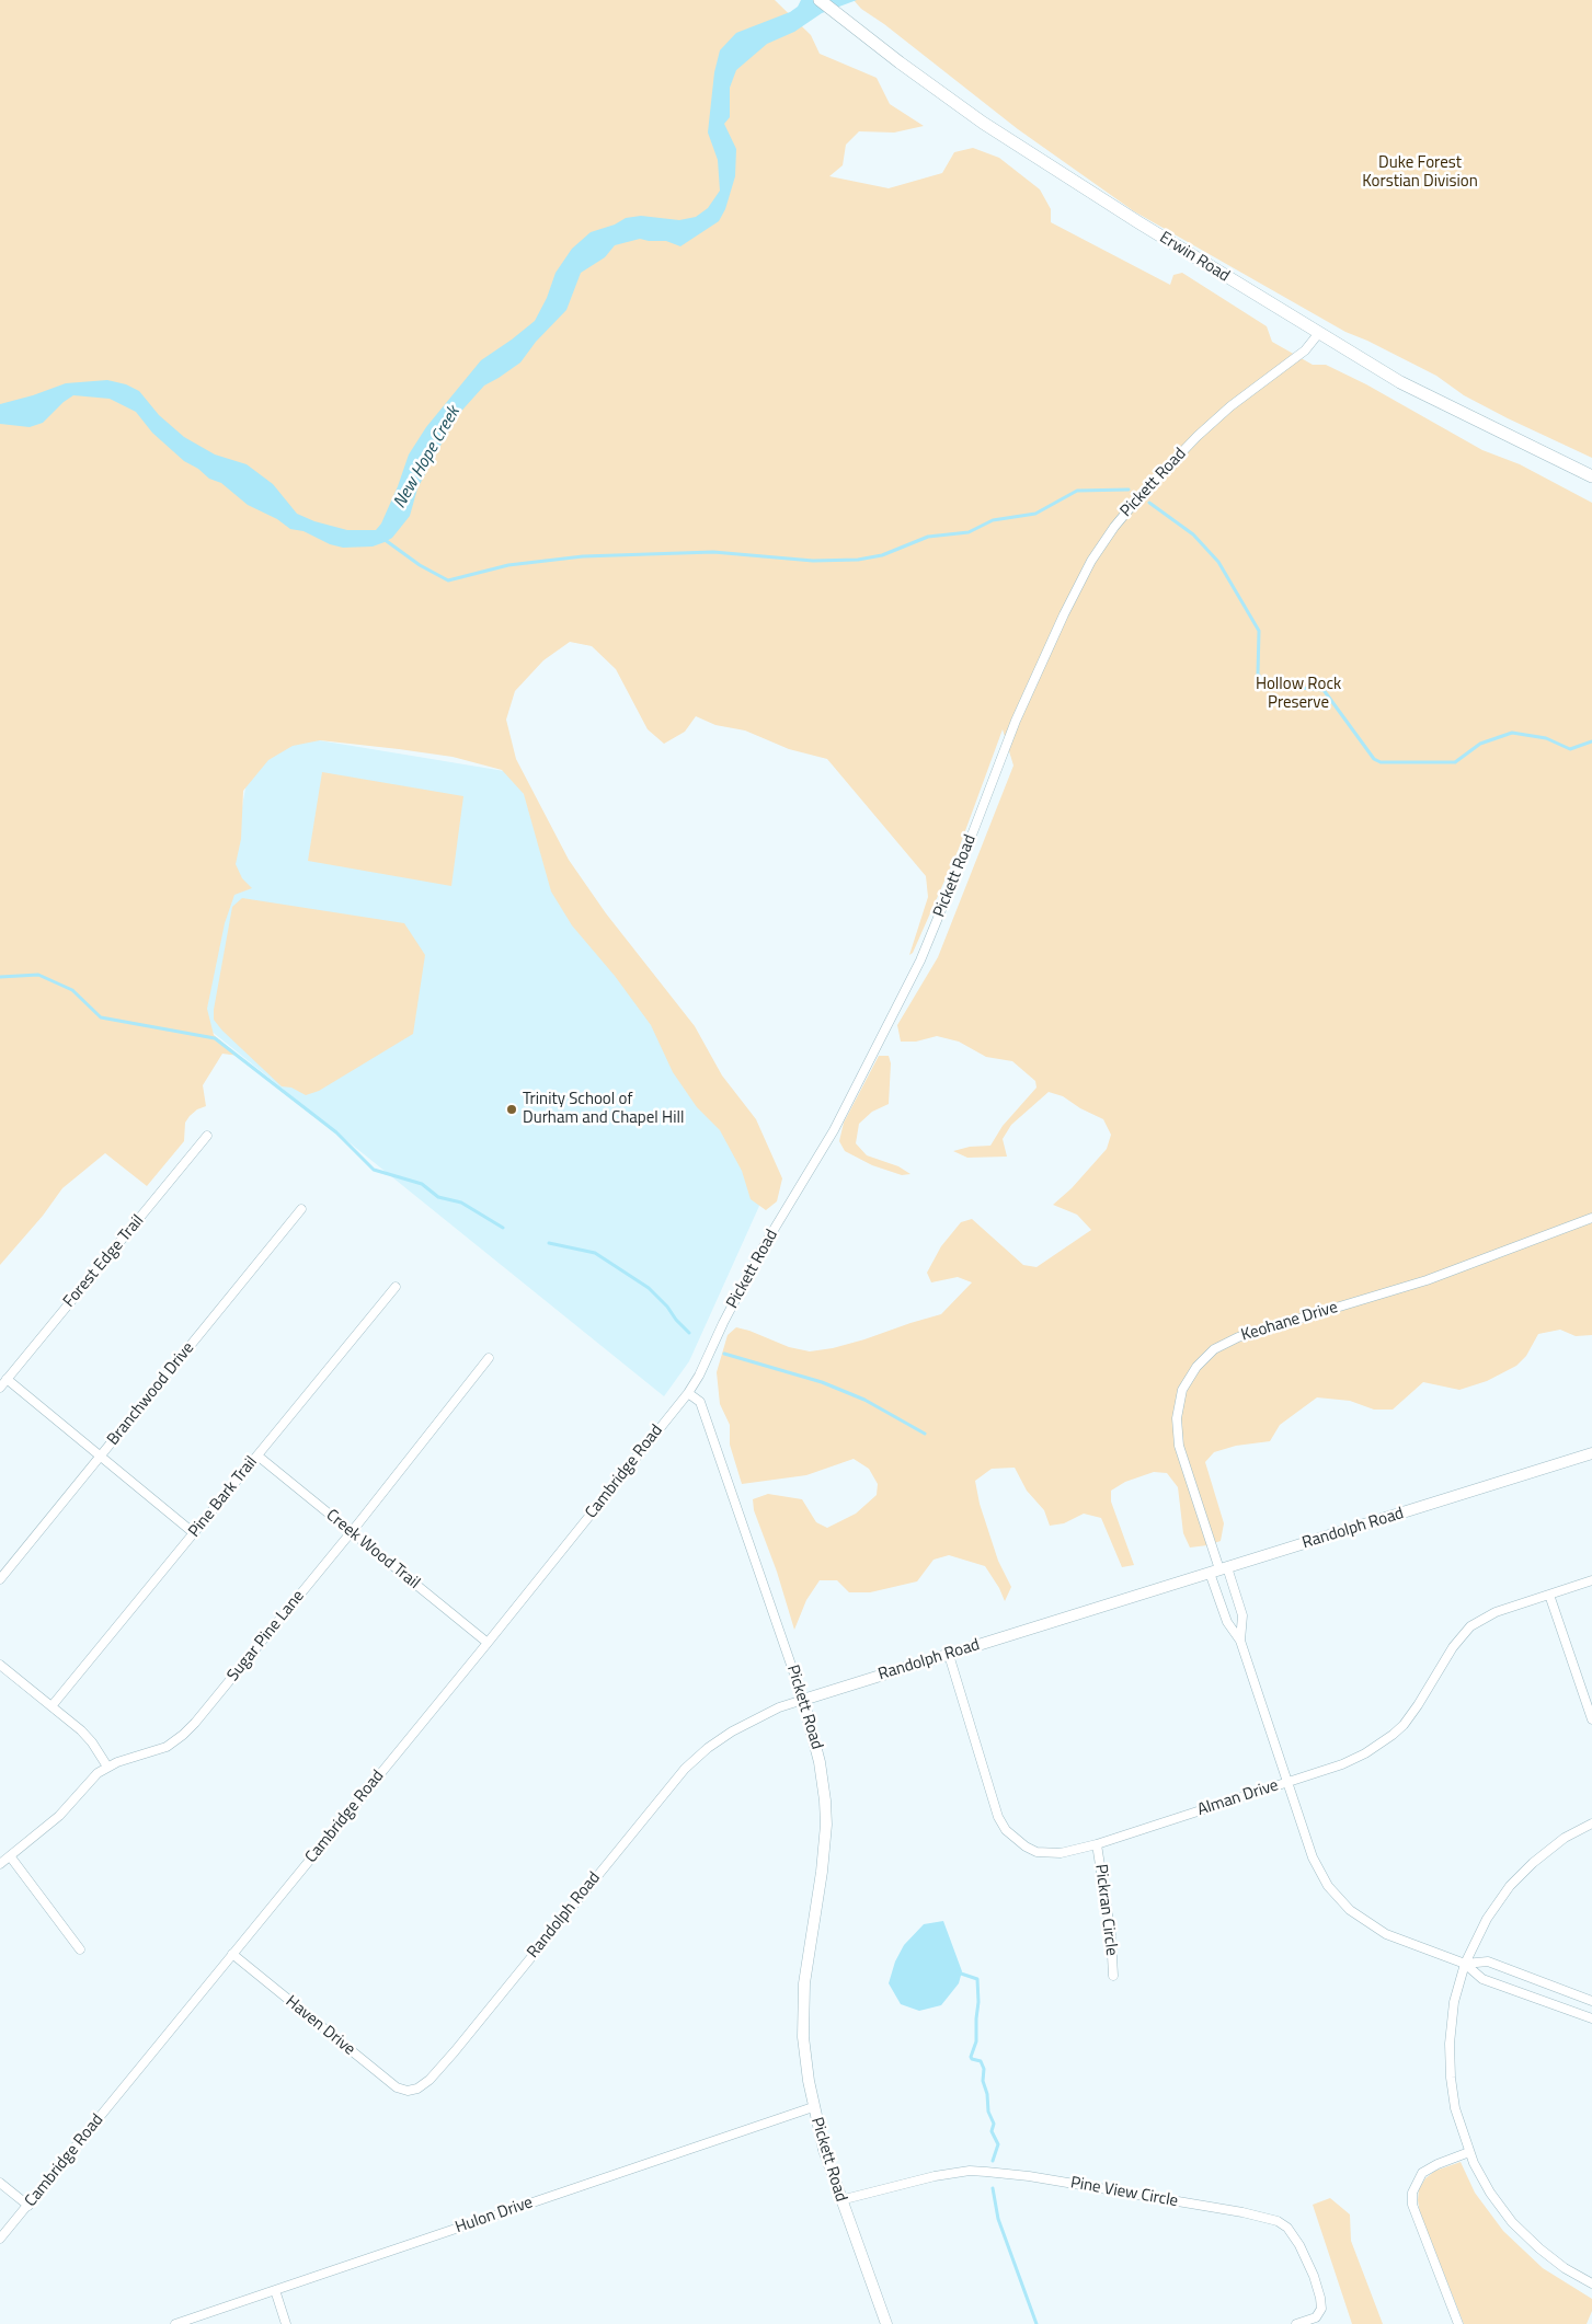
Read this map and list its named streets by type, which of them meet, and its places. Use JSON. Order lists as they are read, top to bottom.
{
  "streets": {
    "main road": ["Erwin Road"],
    "street": [
      "Pickett Road",
      "Forest Edge Trail",
      "Keohane Drive",
      "Branchwood Drive",
      "Cambridge Road",
      "Pine Bark Trail",
      "Randolph Road",
      "Creek Wood Trail",
      "Sugar Pine Lane",
      "Alman Drive",
      "Pickran Circle",
      "Haven Drive",
      "Pine View Circle",
      "Hulon Drive"
    ]
  },
  "crossings": [
    ["Erwin Road", "Pickett Road"],
    ["Pickett Road", "Cambridge Road"],
    ["Pickett Road", "Randolph Road"],
    ["Pickett Road", "Pine View Circle"],
    ["Pickett Road", "Hulon Drive"],
    ["Keohane Drive", "Randolph Road"],
    ["Keohane Drive", "Alman Drive"],
    ["Cambridge Road", "Creek Wood Trail"],
    ["Cambridge Road", "Haven Drive"],
    ["Pine Bark Trail", "Creek Wood Trail"],
    ["Randolph Road", "Alman Drive"],
    ["Randolph Road", "Haven Drive"],
    ["Creek Wood Trail", "Sugar Pine Lane"],
    ["Alman Drive", "Pickran Circle"]
  ],
  "water": ["New Hope Creek"],
  "parks": ["Duke Forest Korstian Division", "Hollow Rock Preserve"],
  "places": ["Trinity School of Durham and Chapel Hill"]
}
